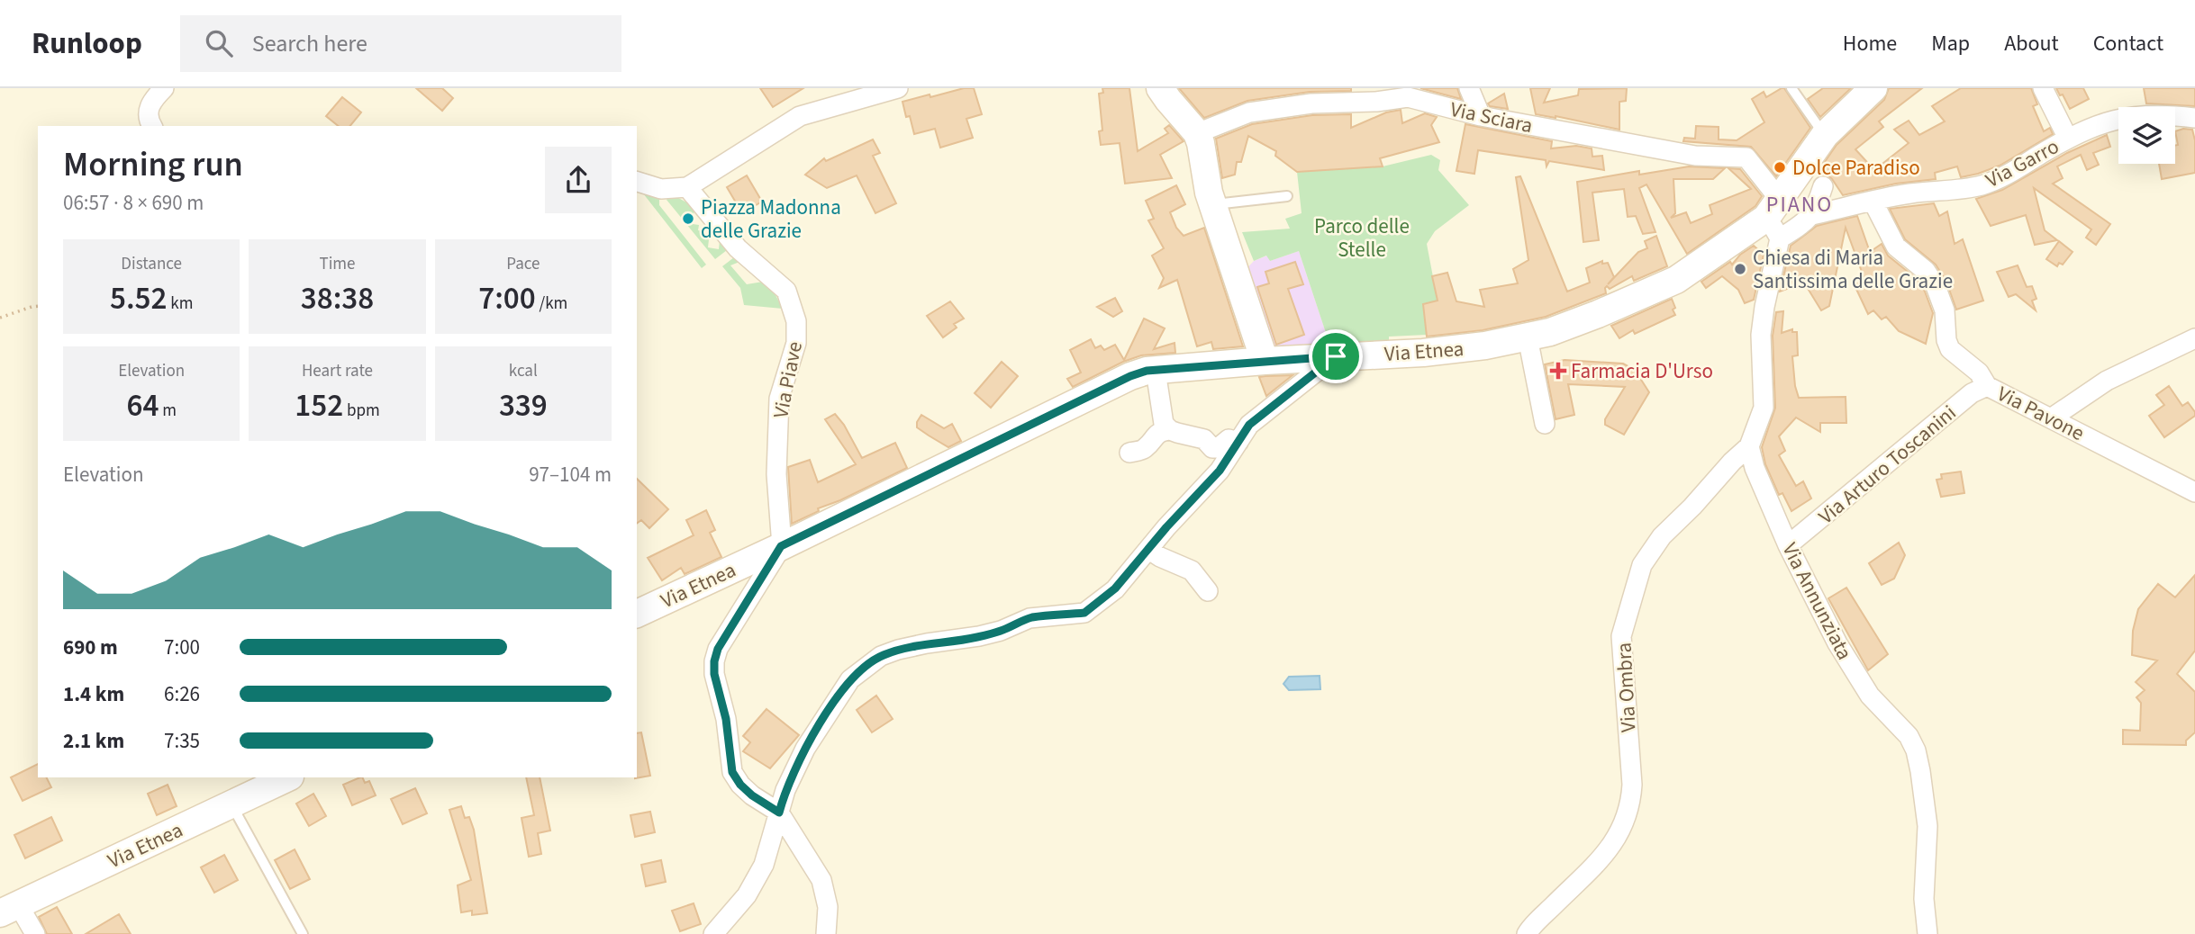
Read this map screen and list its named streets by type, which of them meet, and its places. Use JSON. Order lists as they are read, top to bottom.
{
  "streets": {
    "main road": ["Via Etnea"],
    "street": [
      "Via Sciara",
      "Via Garro",
      "Via Piave",
      "Via Pavone",
      "Via Arturo Toscanini",
      "Via Annunziata",
      "Via Ombra"
    ]
  },
  "crossings": [
    ["Via Sciara", "Via Etnea"],
    ["Via Garro", "Via Pavone"],
    ["Via Etnea", "Via Piave"],
    ["Via Pavone", "Via Arturo Toscanini"],
    ["Via Arturo Toscanini", "Via Annunziata"],
    ["Via Annunziata", "Via Ombra"]
  ],
  "districts": ["PIANO"],
  "parks": ["Parco delle Stelle"],
  "places": {
    "other": ["Dolce Paradiso", "Piazza Madonna delle Grazie", "Chiesa di Maria Santissima delle Grazie"],
    "health": ["Farmacia D'Urso"]
  },
  "page": {
    "header": "Runloop",
    "search": "Search here",
    "nav": [
      "Home",
      "Map",
      "About",
      "Contact"
    ],
    "heading": ["Morning run", "06:57 · 8 × 690 m"],
    "stats": [
      ["Distance", "5.52 km"],
      ["Time", "38:38"],
      ["Pace", "7:00 /km"],
      ["Elevation", "64 m"],
      ["Heart rate", "152 bpm"],
      ["kcal", "339"]
    ],
    "chart": ["Elevation", "97–104 m"],
    "list": [
      {
        "name": "690 m",
        "note": "7:00"
      },
      {
        "name": "1.4 km",
        "note": "6:26"
      },
      {
        "name": "2.1 km",
        "note": "7:35"
      }
    ]
  }
}
